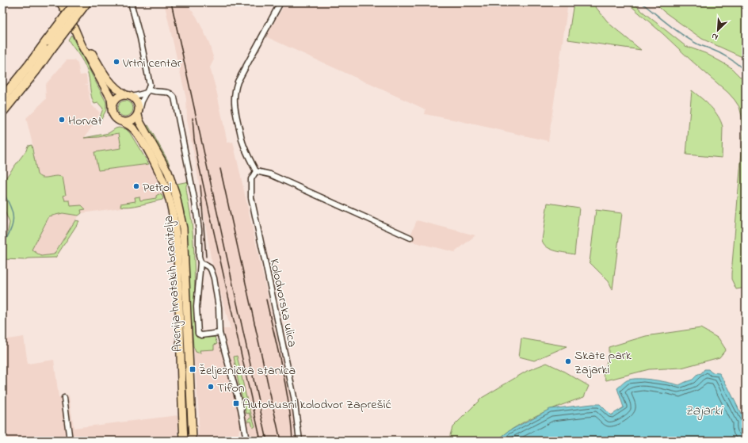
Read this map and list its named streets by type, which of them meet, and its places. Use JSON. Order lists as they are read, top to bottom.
{
  "streets": {
    "main road": ["Avenija hrvatskih branitelja"],
    "street": ["Kolodvorska ulica"]
  },
  "water": ["Zajarki"],
  "places": {
    "other": [
      "Vrtni centar",
      "Horvat",
      "Petrol",
      "Skate park Zajarki",
      "Tifon"
    ],
    "transit": ["Željeznička stanica", "Autobusni kolodvor Zaprešić"]
  },
  "north": "bottom left"
}
